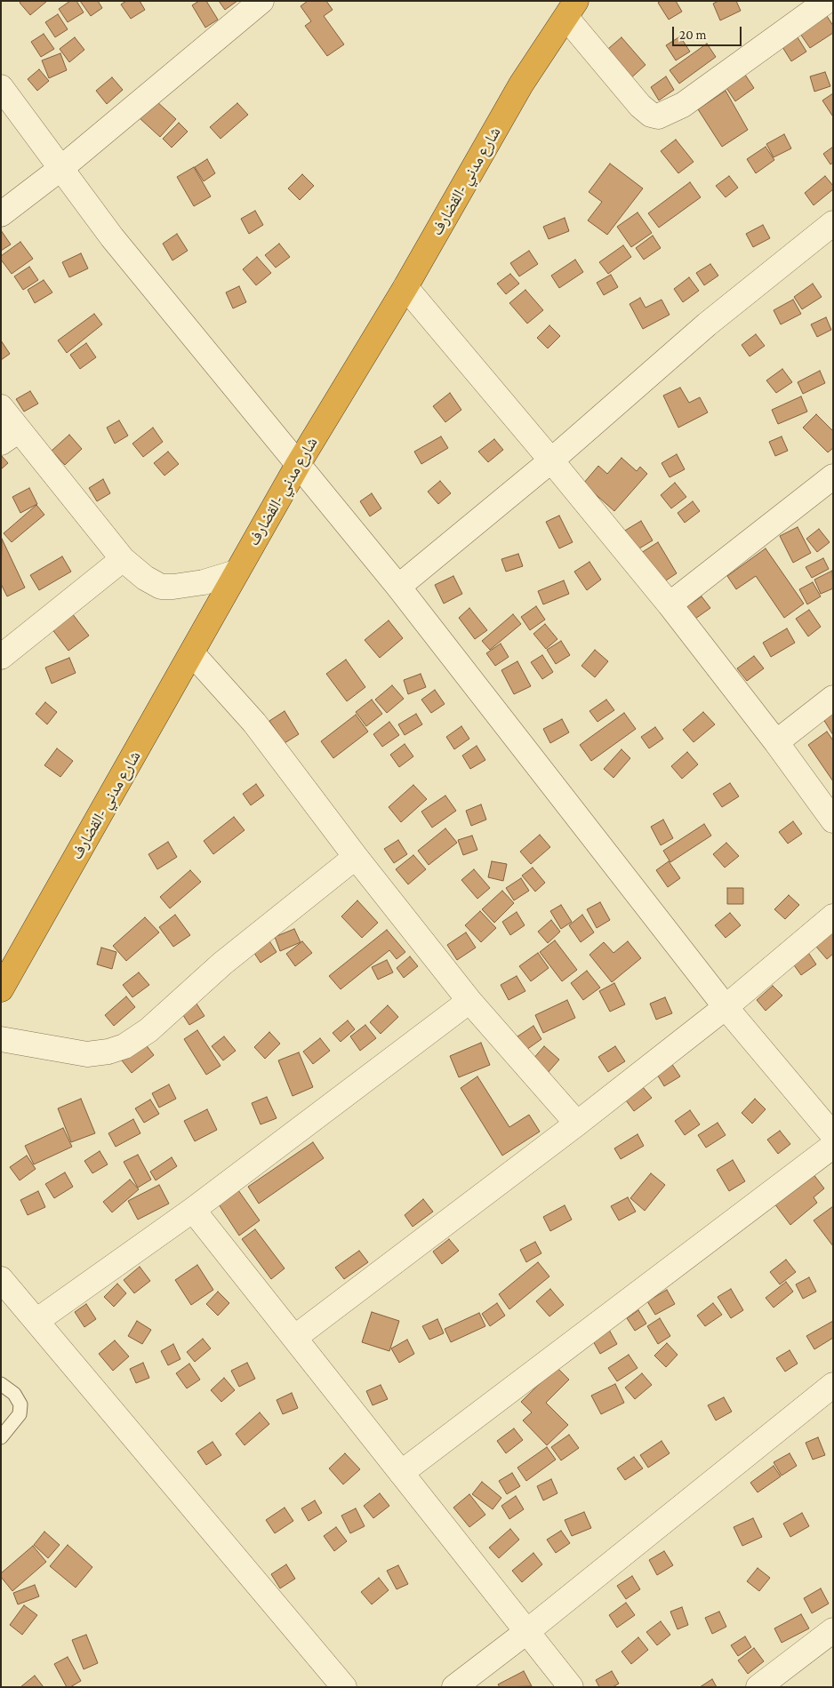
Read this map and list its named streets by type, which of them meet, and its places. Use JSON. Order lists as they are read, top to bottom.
{
  "streets": {
    "highway": ["شارع مدني -القضارف"]
  },
  "scale_bar": "20 m"
}
